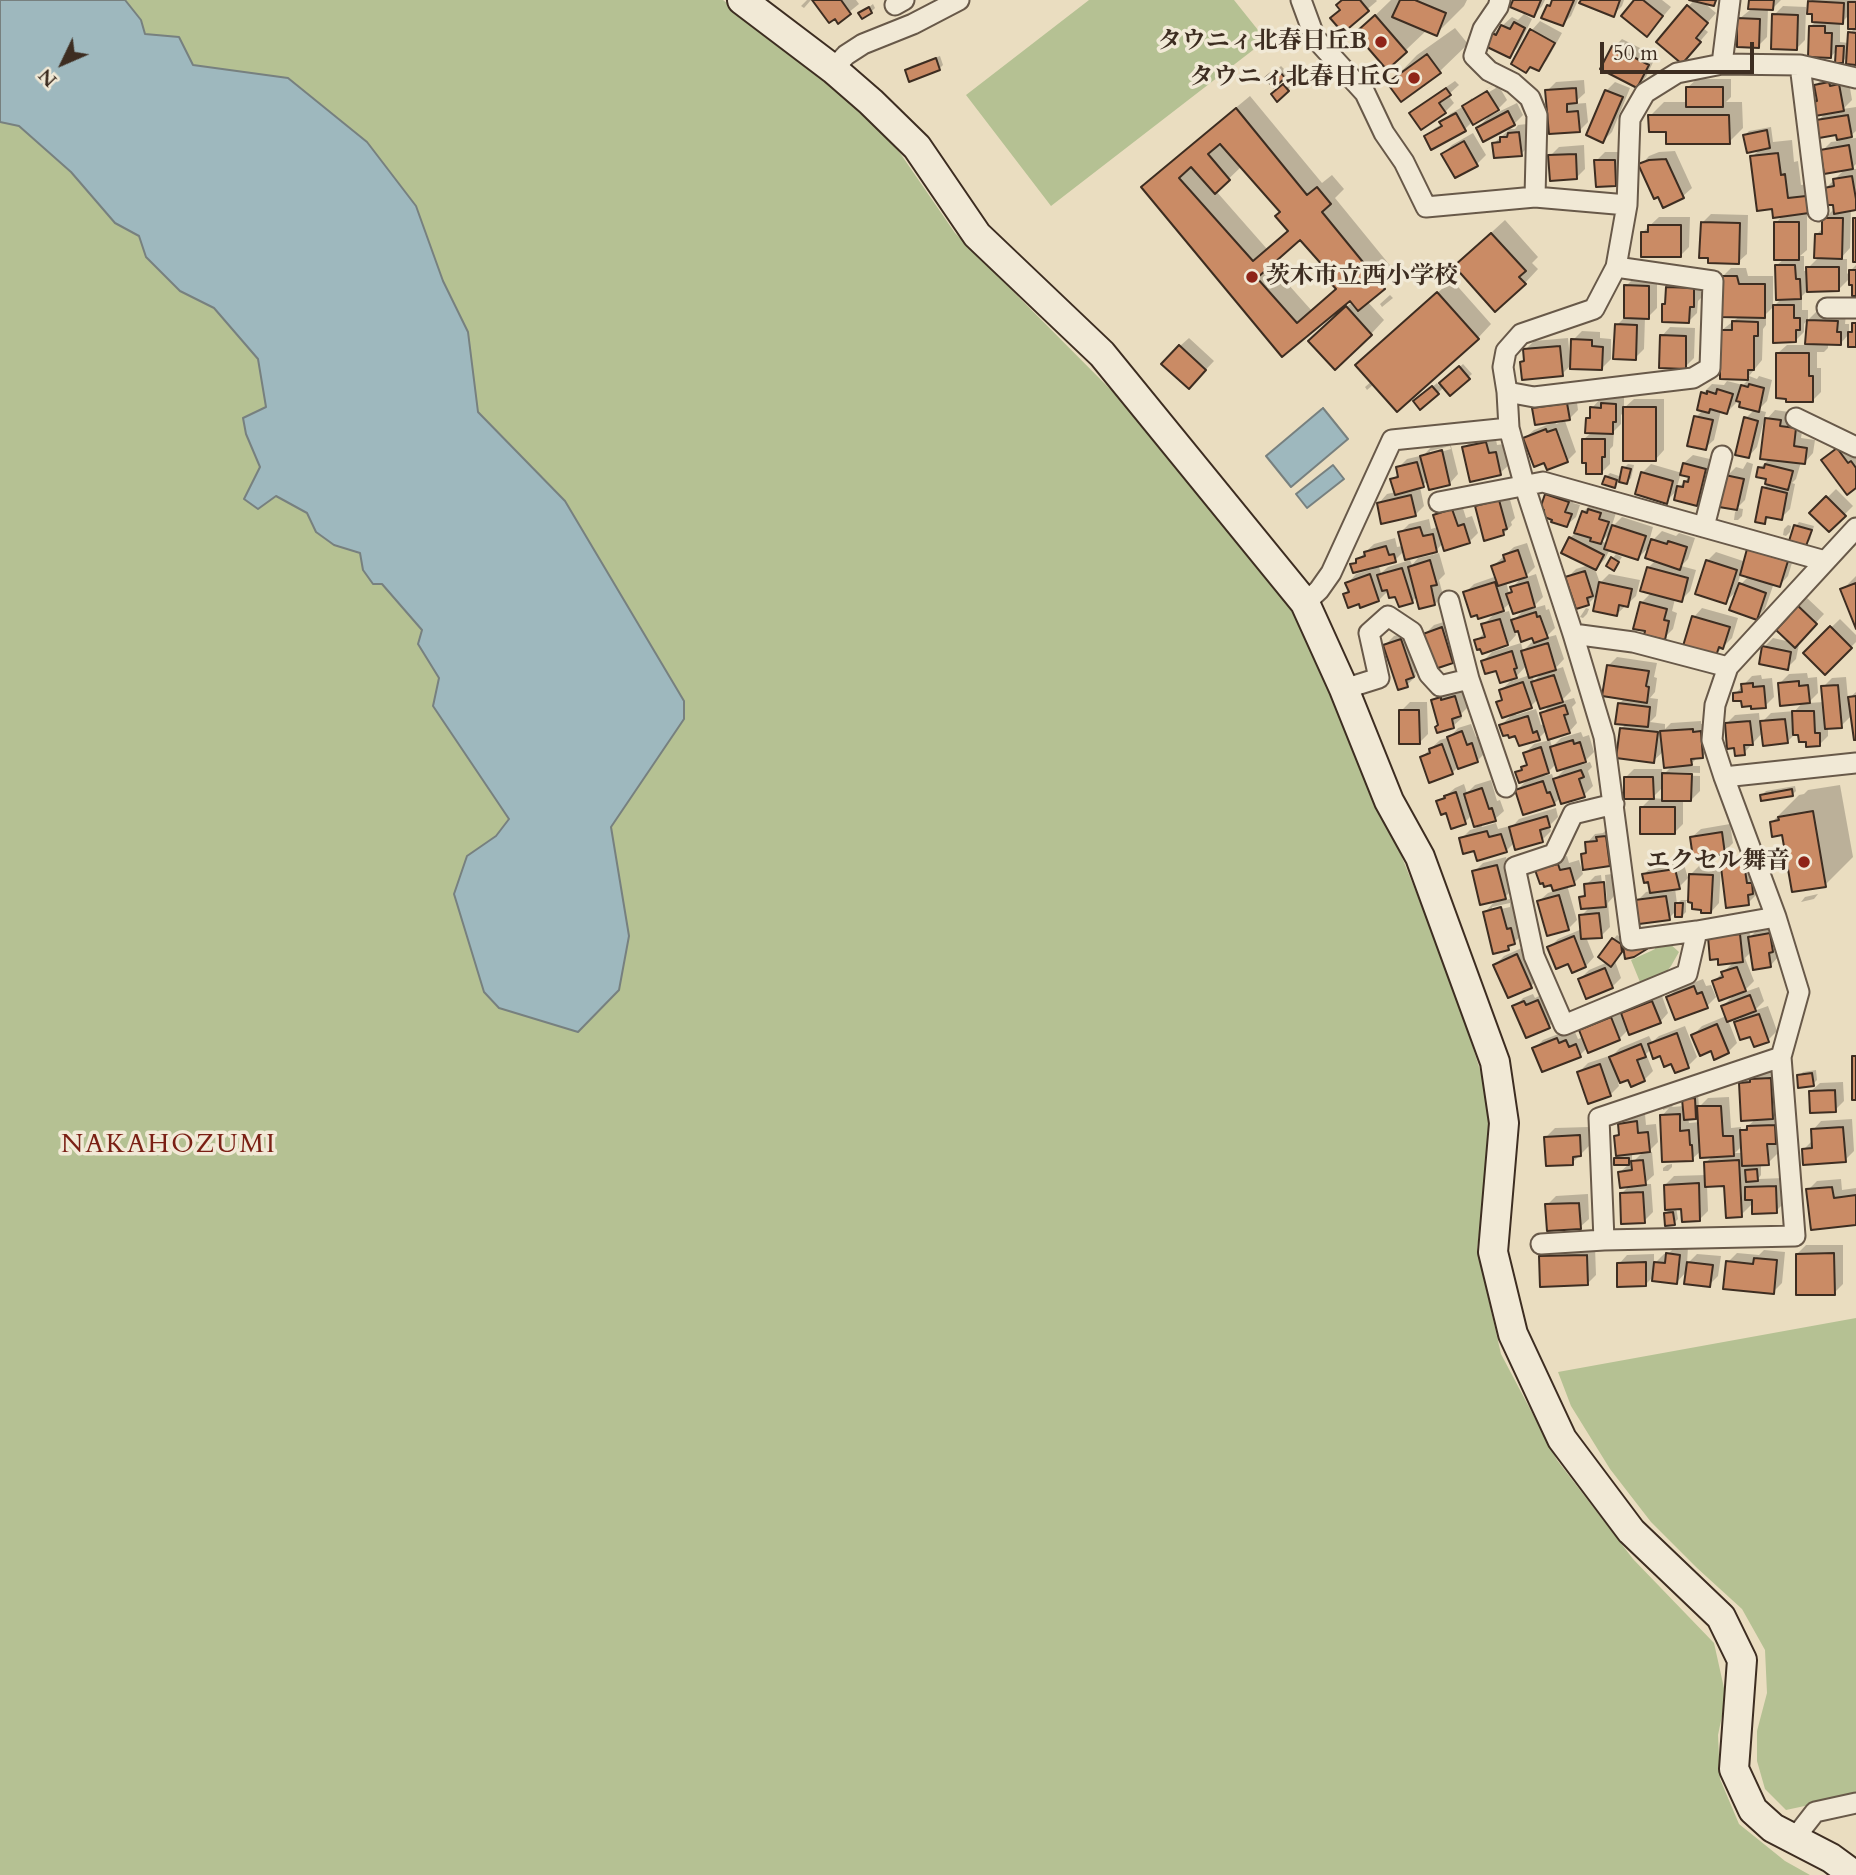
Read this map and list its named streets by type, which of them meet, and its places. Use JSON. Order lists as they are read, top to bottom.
{
  "districts": ["NAKAHOZUMI"],
  "places": [
    "タウニィ北春日丘B",
    "タウニィ北春日丘C",
    "茨木市立西小学校",
    "エクセル舞音"
  ],
  "scale_bar": "50 m",
  "north": "bottom left"
}
